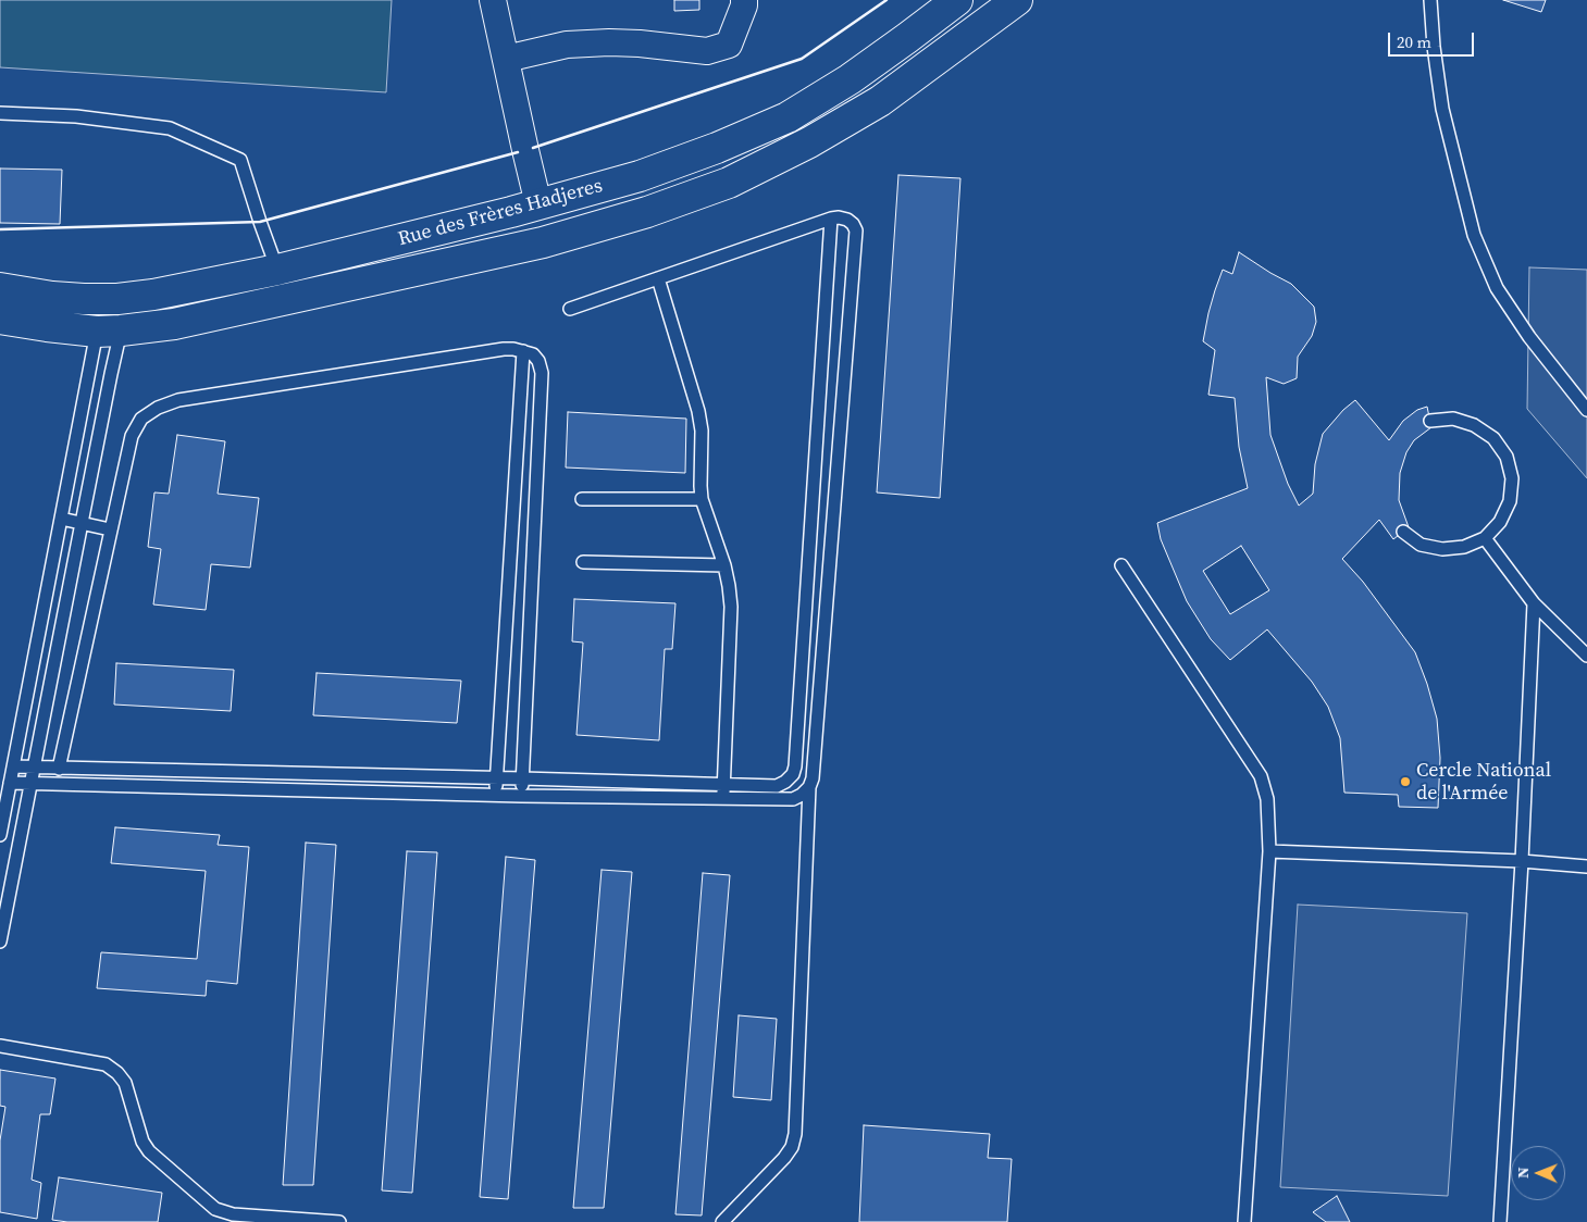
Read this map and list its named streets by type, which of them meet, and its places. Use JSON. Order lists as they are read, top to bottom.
{
  "streets": {
    "main road": ["Rue des Frères Hadjeres"]
  },
  "places": ["Cercle National de l'Armée"],
  "scale_bar": "20 m",
  "north": "left"
}
